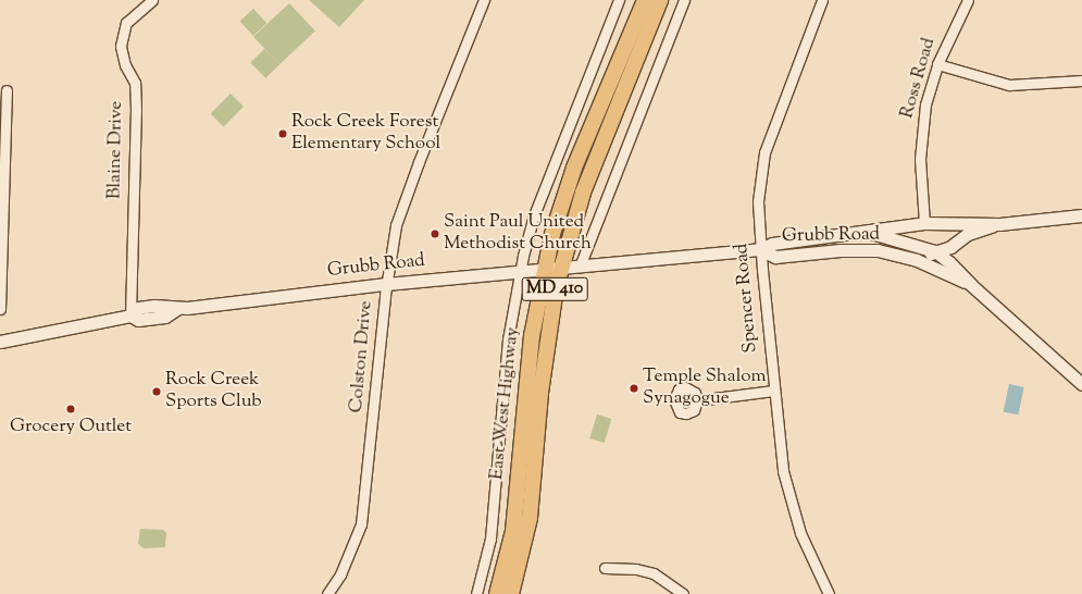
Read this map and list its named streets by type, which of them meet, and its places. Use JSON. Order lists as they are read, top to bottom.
{
  "streets": {
    "main road": ["MD 410", "East-West Highway"],
    "street": [
      "Ross Road",
      "Blaine Drive",
      "Grubb Road",
      "Spencer Road",
      "Colston Drive"
    ]
  },
  "crossings": [
    ["Ross Road", "Grubb Road"],
    ["Blaine Drive", "Grubb Road"],
    ["Grubb Road", "Spencer Road"],
    ["Grubb Road", "Colston Drive"],
    ["Grubb Road", "East-West Highway"]
  ],
  "places": [
    "Rock Creek Forest Elementary School",
    "Saint Paul United Methodist Church",
    "Temple Shalom Synagogue",
    "Rock Creek Sports Club",
    "Grocery Outlet"
  ]
}
